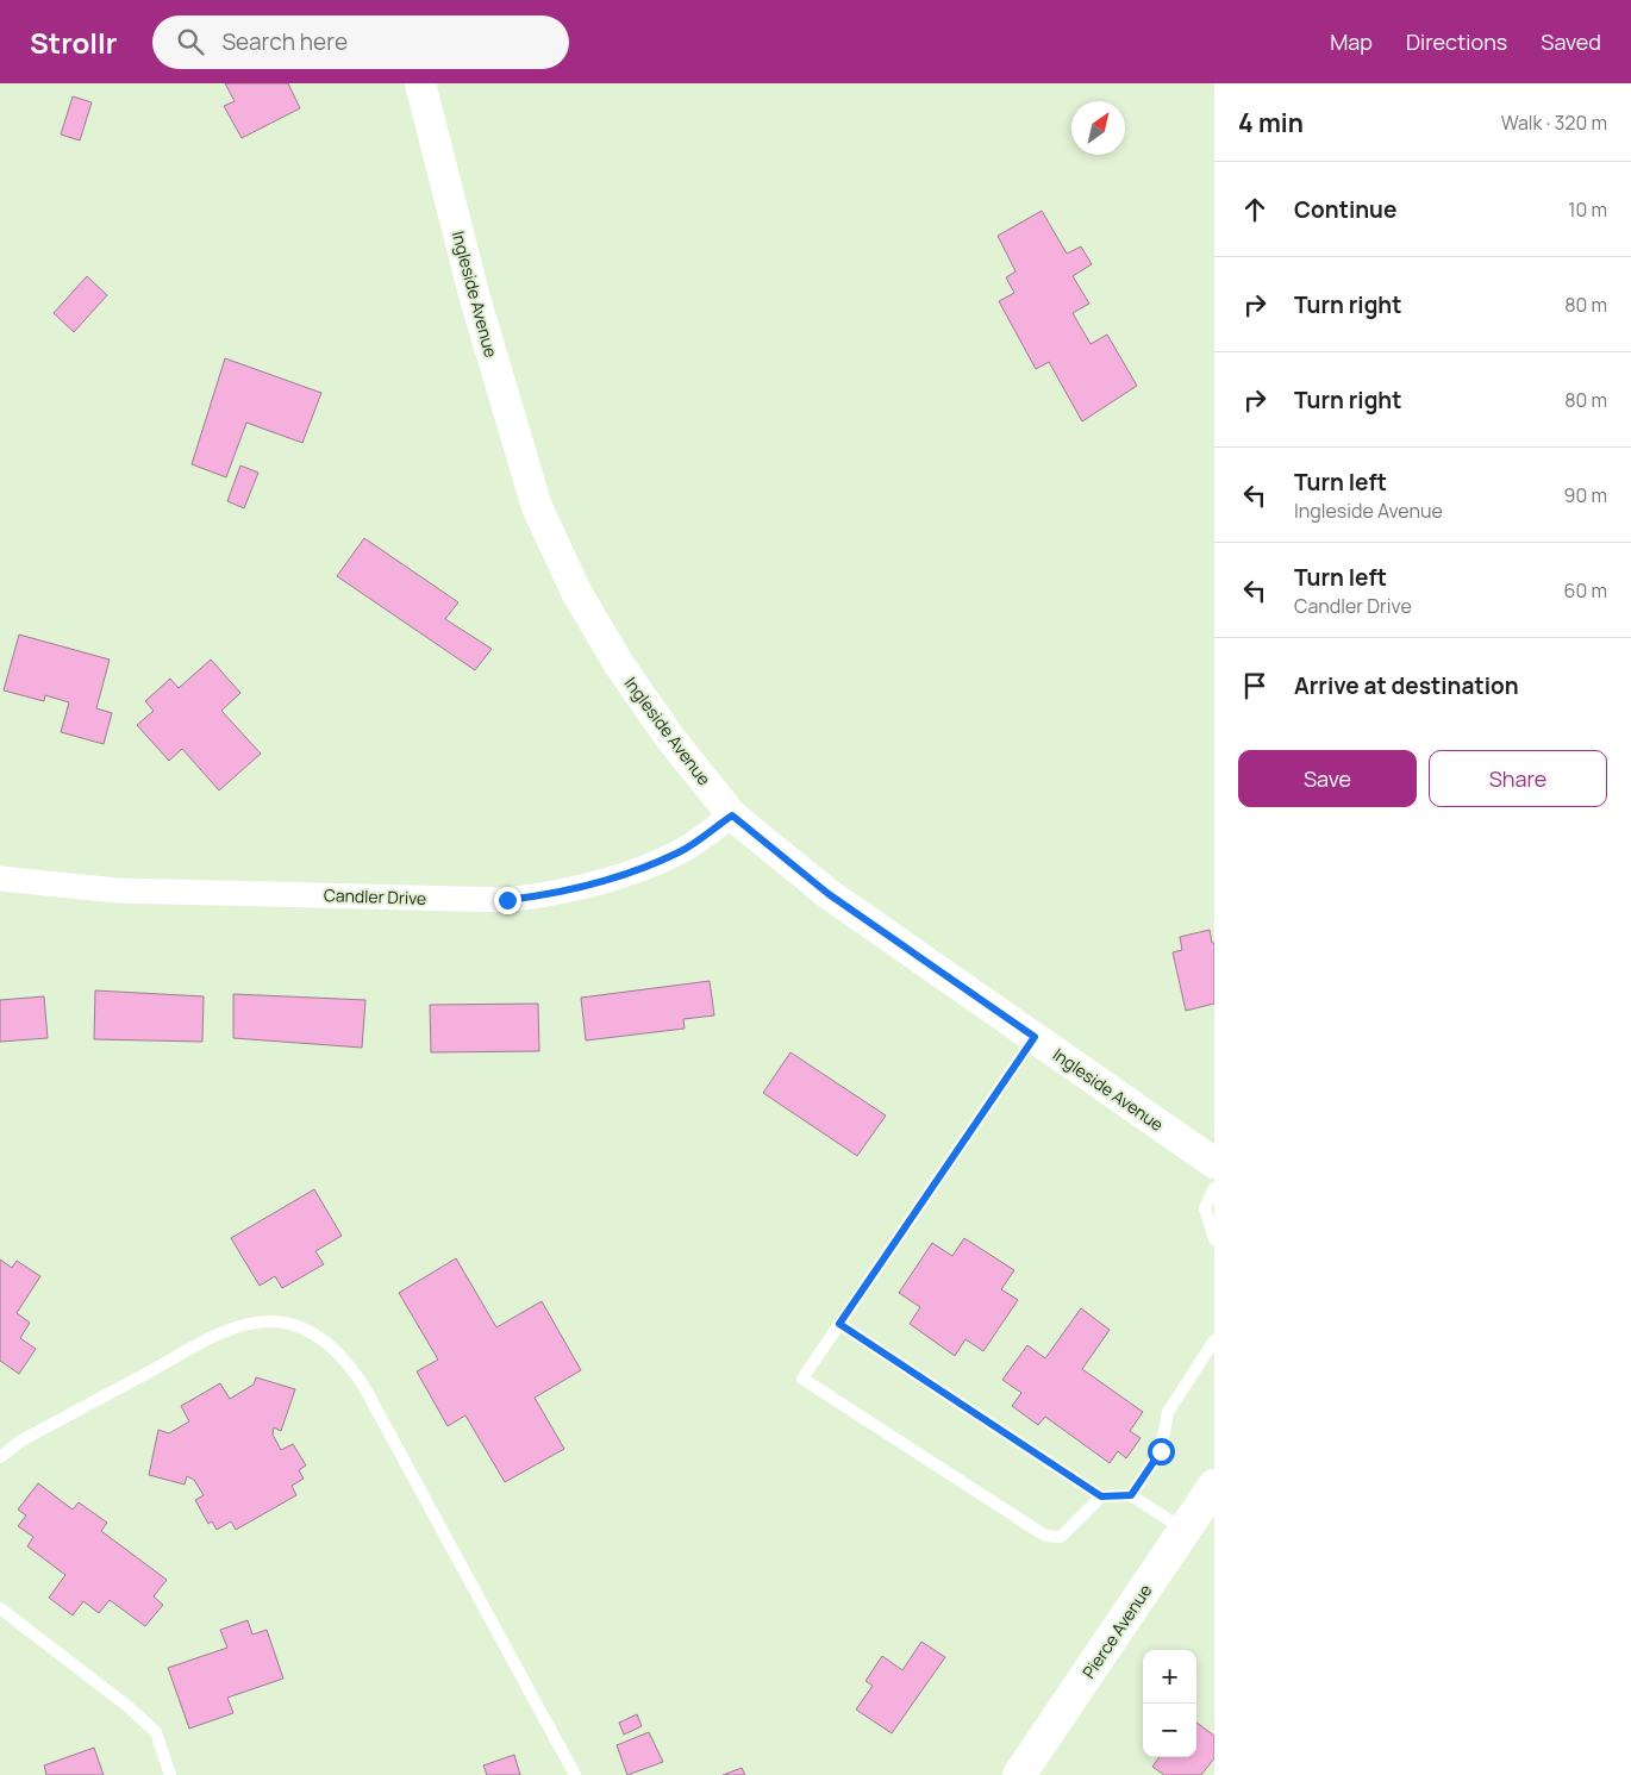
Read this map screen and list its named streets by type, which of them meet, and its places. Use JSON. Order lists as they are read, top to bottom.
{
  "streets": {
    "main road": ["Pierce Avenue"],
    "street": ["Ingleside Avenue", "Candler Drive"]
  },
  "crossings": [
    ["Ingleside Avenue", "Candler Drive"]
  ],
  "north": "top right",
  "page": {
    "header": "Strollr",
    "search": "Search here",
    "nav": ["Map", "Directions", "Saved"],
    "heading": ["4 min", "Walk · 320 m"],
    "list": [
      ["Continue", "10 m"],
      ["Turn right", "80 m"],
      ["Turn right", "80 m"],
      ["Turn left", "Ingleside Avenue", "90 m"],
      ["Turn left", "Candler Drive", "60 m"],
      "Arrive at destination"
    ],
    "buttons": ["Save", "Share"],
    "map_buttons": ["+", "−"]
  }
}
